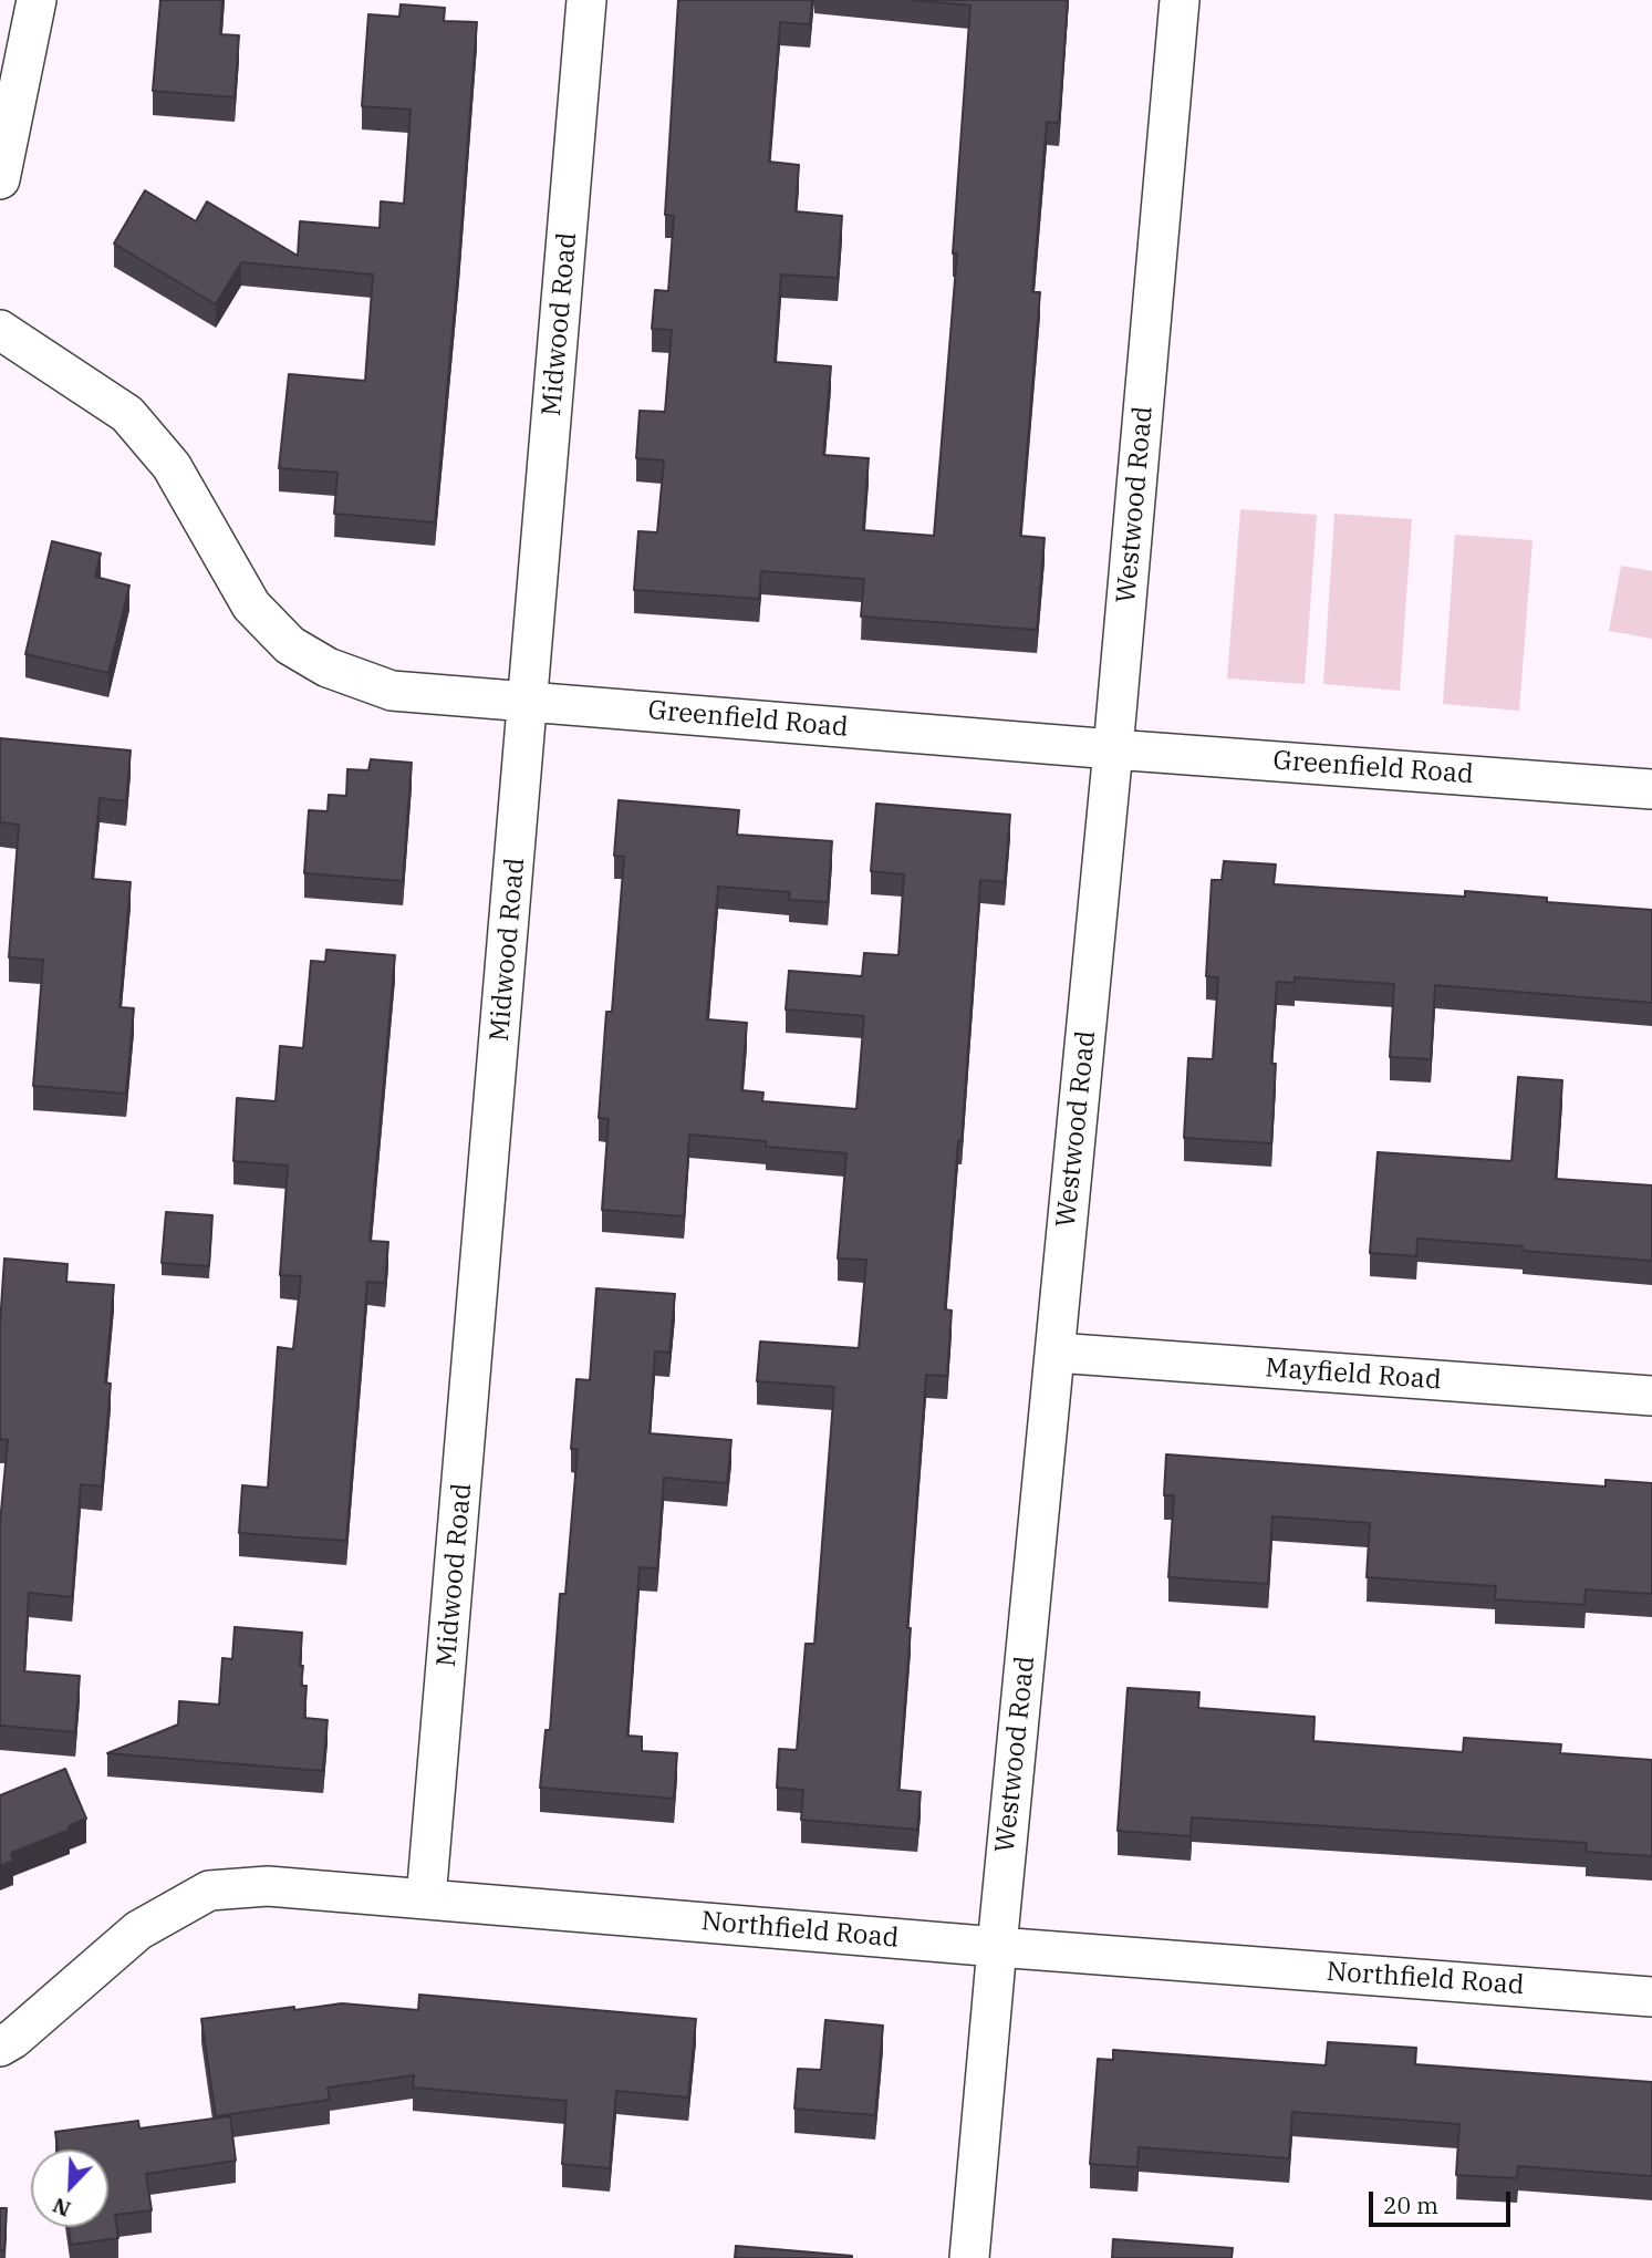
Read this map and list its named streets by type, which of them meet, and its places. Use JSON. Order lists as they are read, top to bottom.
{
  "streets": {
    "street": [
      "Midwood Road",
      "Westwood Road",
      "Greenfield Road",
      "Mayfield Road",
      "Northfield Road"
    ]
  },
  "crossings": [
    ["Midwood Road", "Greenfield Road"],
    ["Midwood Road", "Northfield Road"],
    ["Westwood Road", "Greenfield Road"],
    ["Westwood Road", "Mayfield Road"],
    ["Westwood Road", "Northfield Road"]
  ],
  "scale_bar": "20 m",
  "north": "bottom left"
}
